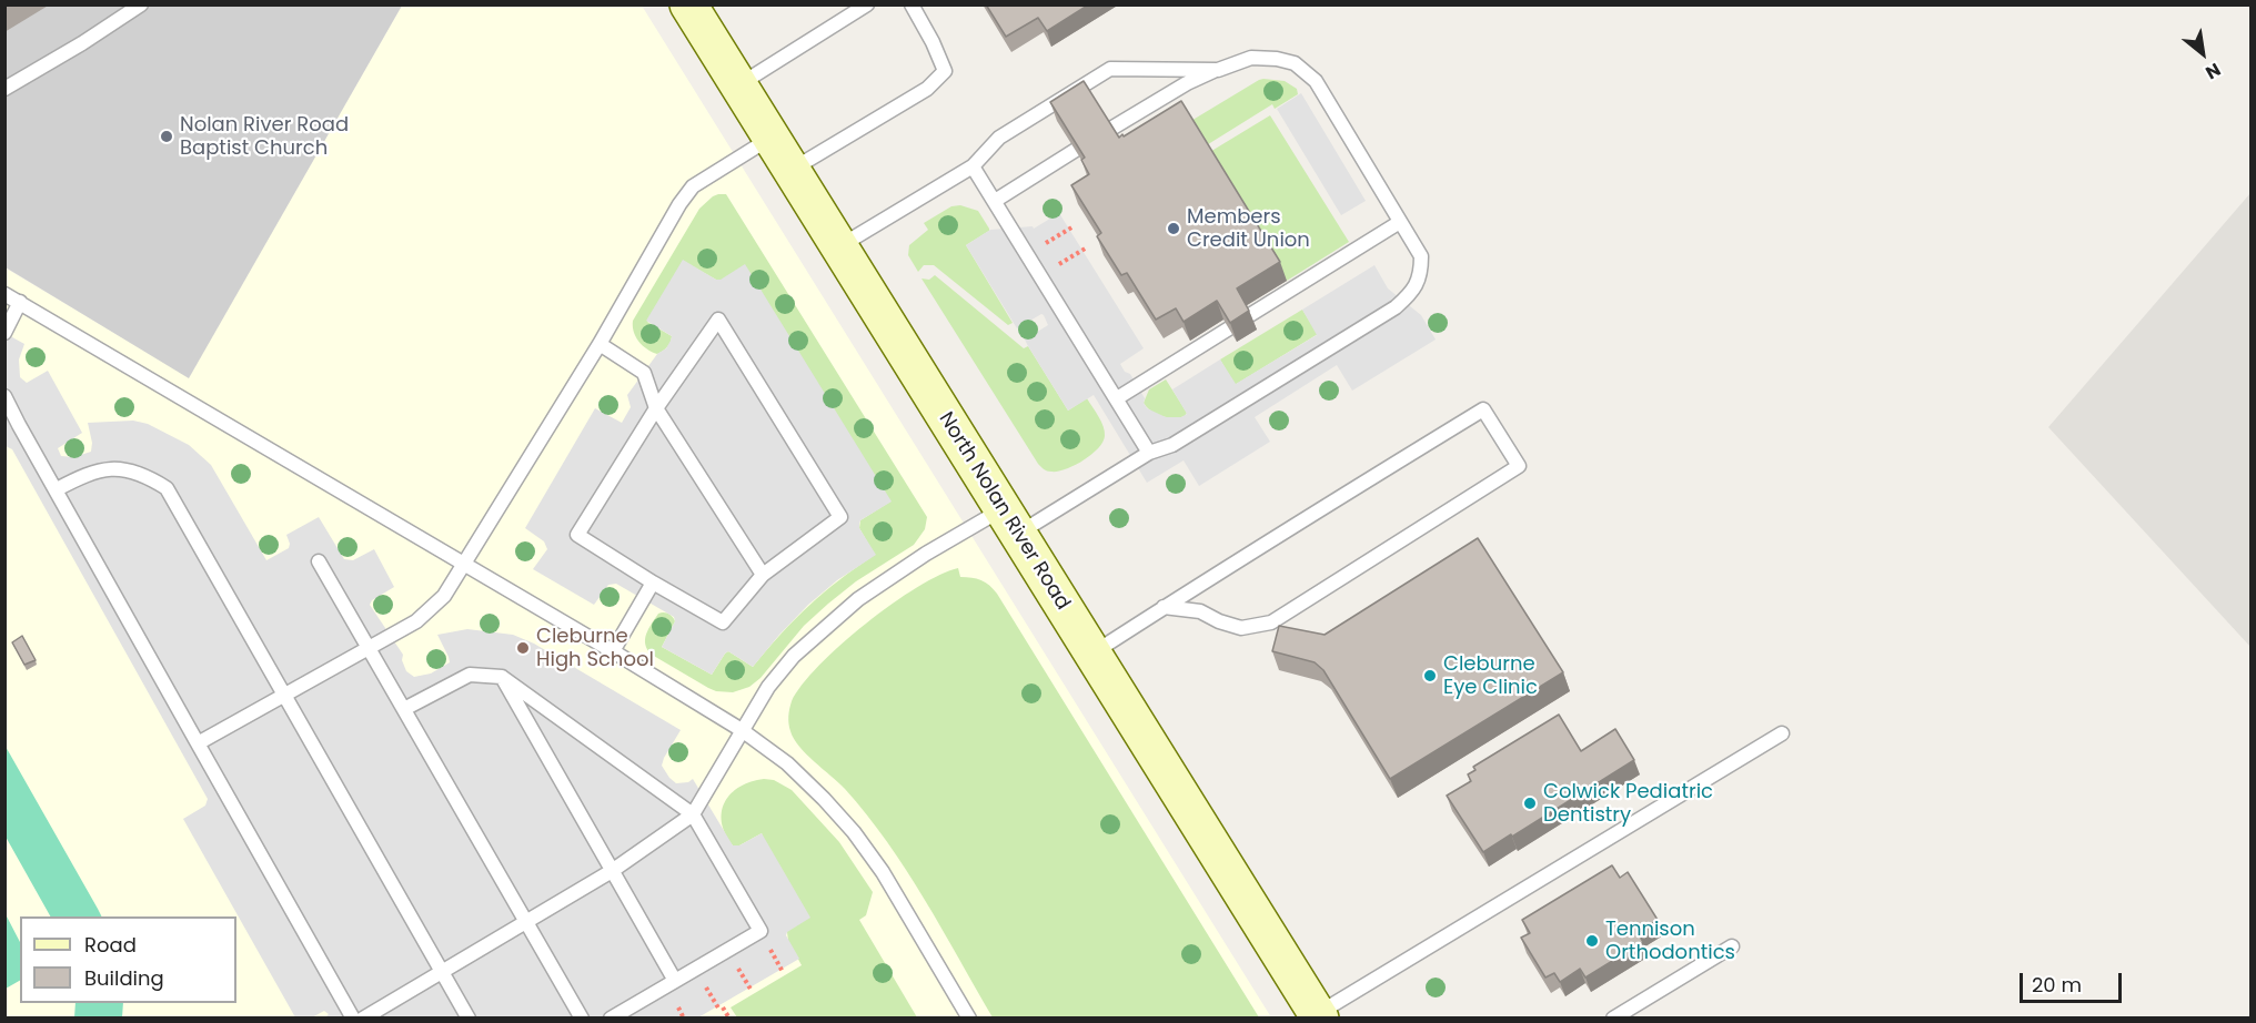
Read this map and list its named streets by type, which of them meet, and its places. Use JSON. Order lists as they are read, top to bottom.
{
  "streets": {
    "main road": ["North Nolan River Road"]
  },
  "places": [
    "Nolan River Road Baptist Church",
    "Members Credit Union",
    "Cleburne High School",
    "Cleburne Eye Clinic",
    "Colwick Pediatric Dentistry",
    "Tennison Orthodontics"
  ],
  "legend": ["Road", "Building"],
  "scale_bar": "20 m",
  "north": "bottom right"
}
